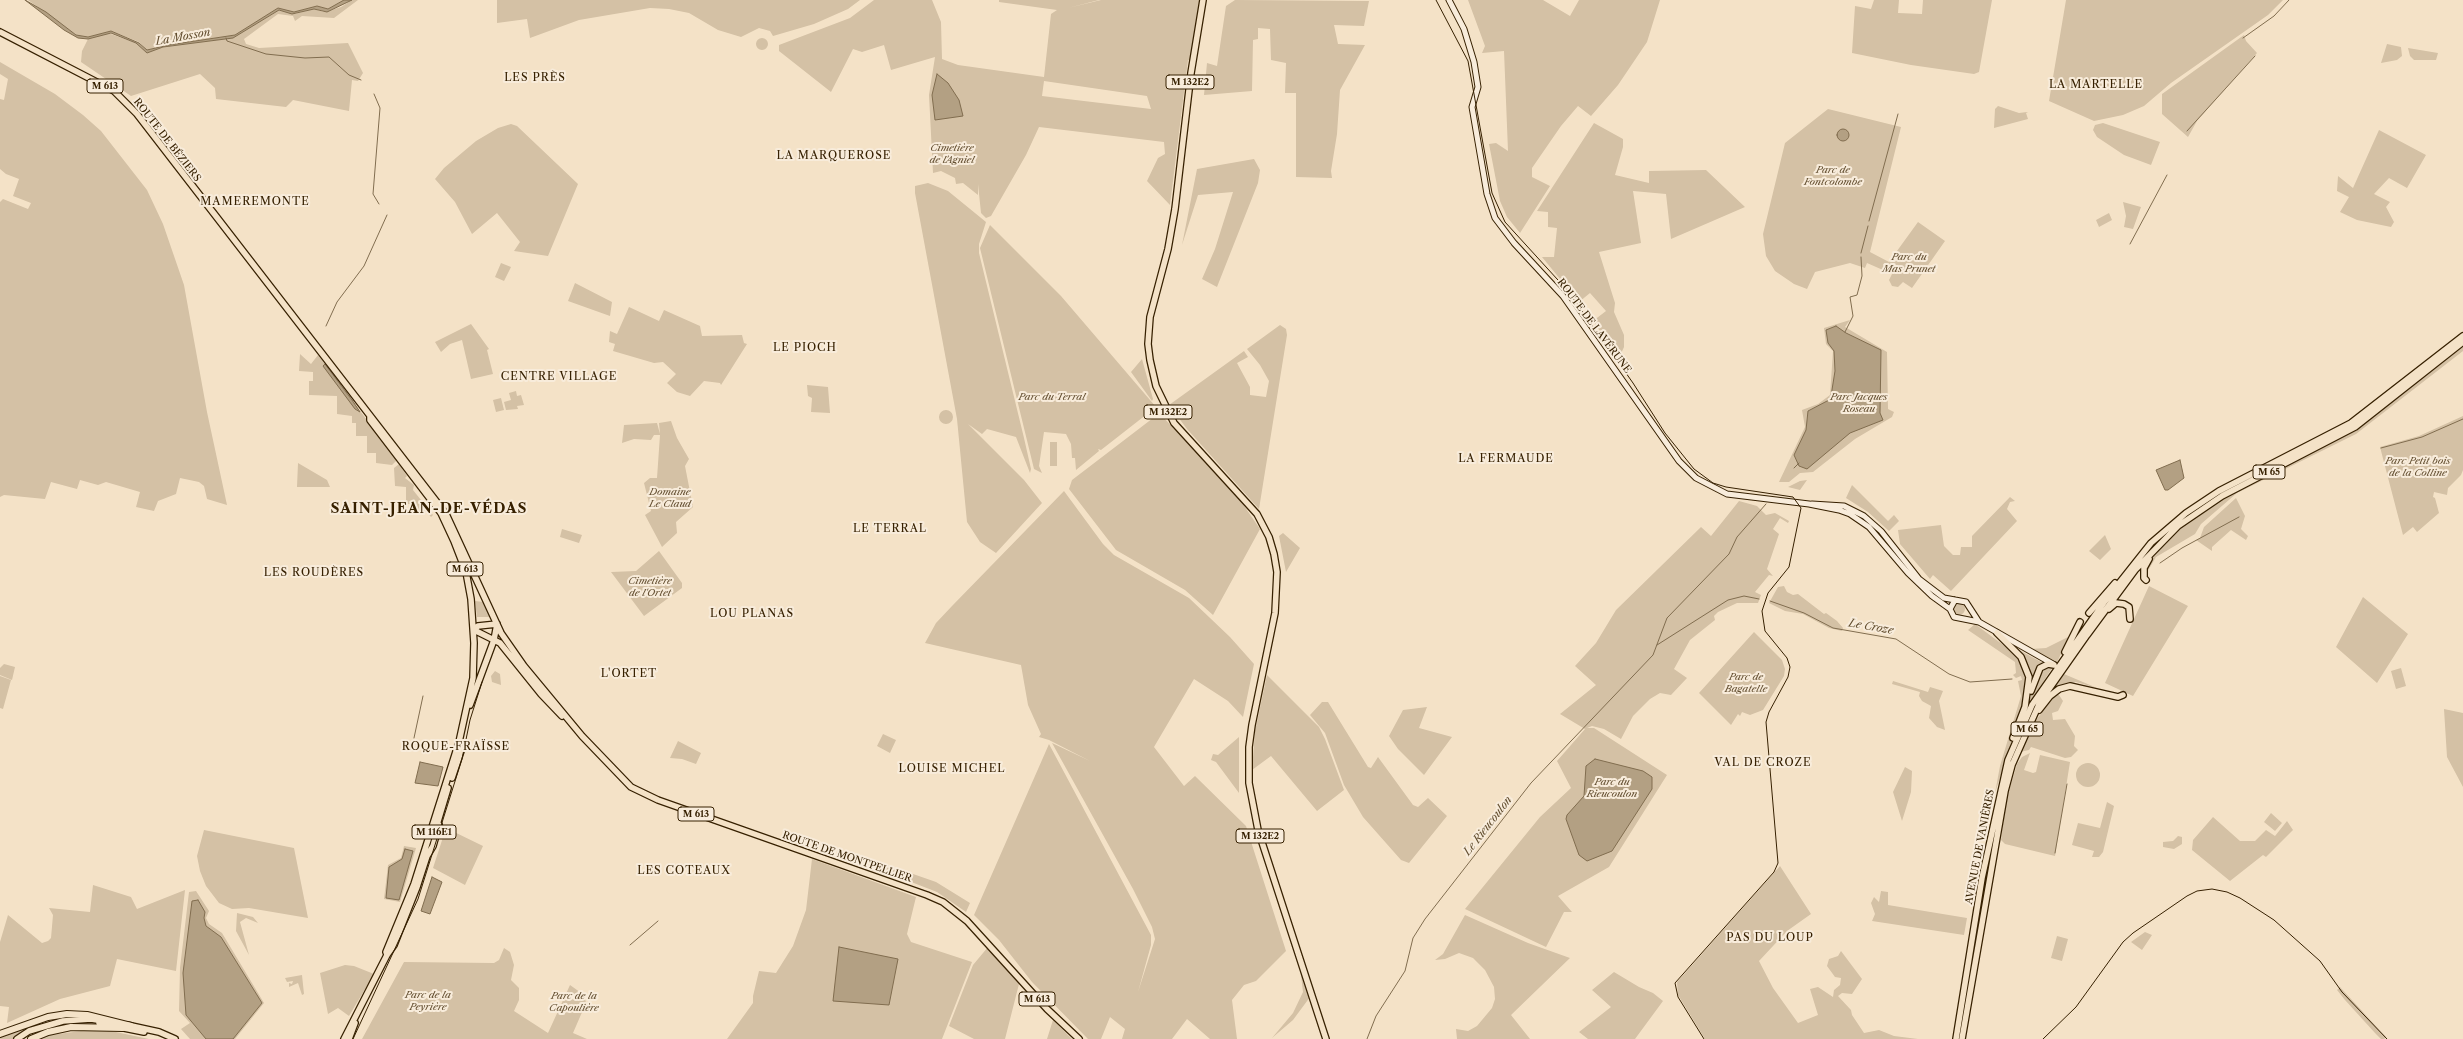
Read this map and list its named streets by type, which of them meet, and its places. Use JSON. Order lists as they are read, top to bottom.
{
  "streets": {
    "main road": [
      "M 132E2",
      "M 613",
      "ROUTE DE BÉZIERS",
      "ROUTE DE LAVÉRUNE",
      "M 65",
      "M 116E1",
      "AVENUE DE VANIÈRES",
      "ROUTE DE MONTPELLIER"
    ]
  },
  "crossings": [
    ["M 613", "ROUTE DE BÉZIERS"],
    ["M 613", "M 116E1"],
    ["M 613", "ROUTE DE MONTPELLIER"],
    ["ROUTE DE BÉZIERS", "ROUTE DE MONTPELLIER"],
    ["M 65", "AVENUE DE VANIÈRES"],
    ["M 116E1", "ROUTE DE MONTPELLIER"]
  ],
  "districts": [
    "LES PRÈS",
    "LA MARTELLE",
    "LA MARQUEROSE",
    "MAMEREMONTE",
    "LE PIOCH",
    "CENTRE VILLAGE",
    "LA FERMAUDE",
    "SAINT-JEAN-DE-VÉDAS",
    "LE TERRAL",
    "LES ROUDÈRES",
    "LOU PLANAS",
    "L'ORTET",
    "ROQUE-FRAÏSSE",
    "VAL DE CROZE",
    "LOUISE MICHEL",
    "LES COTEAUX",
    "PAS DU LOUP"
  ],
  "water": ["La Mosson", "Le Croze", "Le Rieucoulon"],
  "parks": [
    "Cimetière de l'Agniel",
    "Parc de Fontcolombe",
    "Parc du Mas Prunet",
    "Parc du Terral",
    "Parc Jacques Roseau",
    "Parc Petit bois de la Colline",
    "Domaine Le Claud",
    "Cimetière de l'Ortet",
    "Parc de Bagatelle",
    "Parc du Rieucoulon",
    "Parc de la Peyrière",
    "Parc de la Capoulière"
  ]
}
